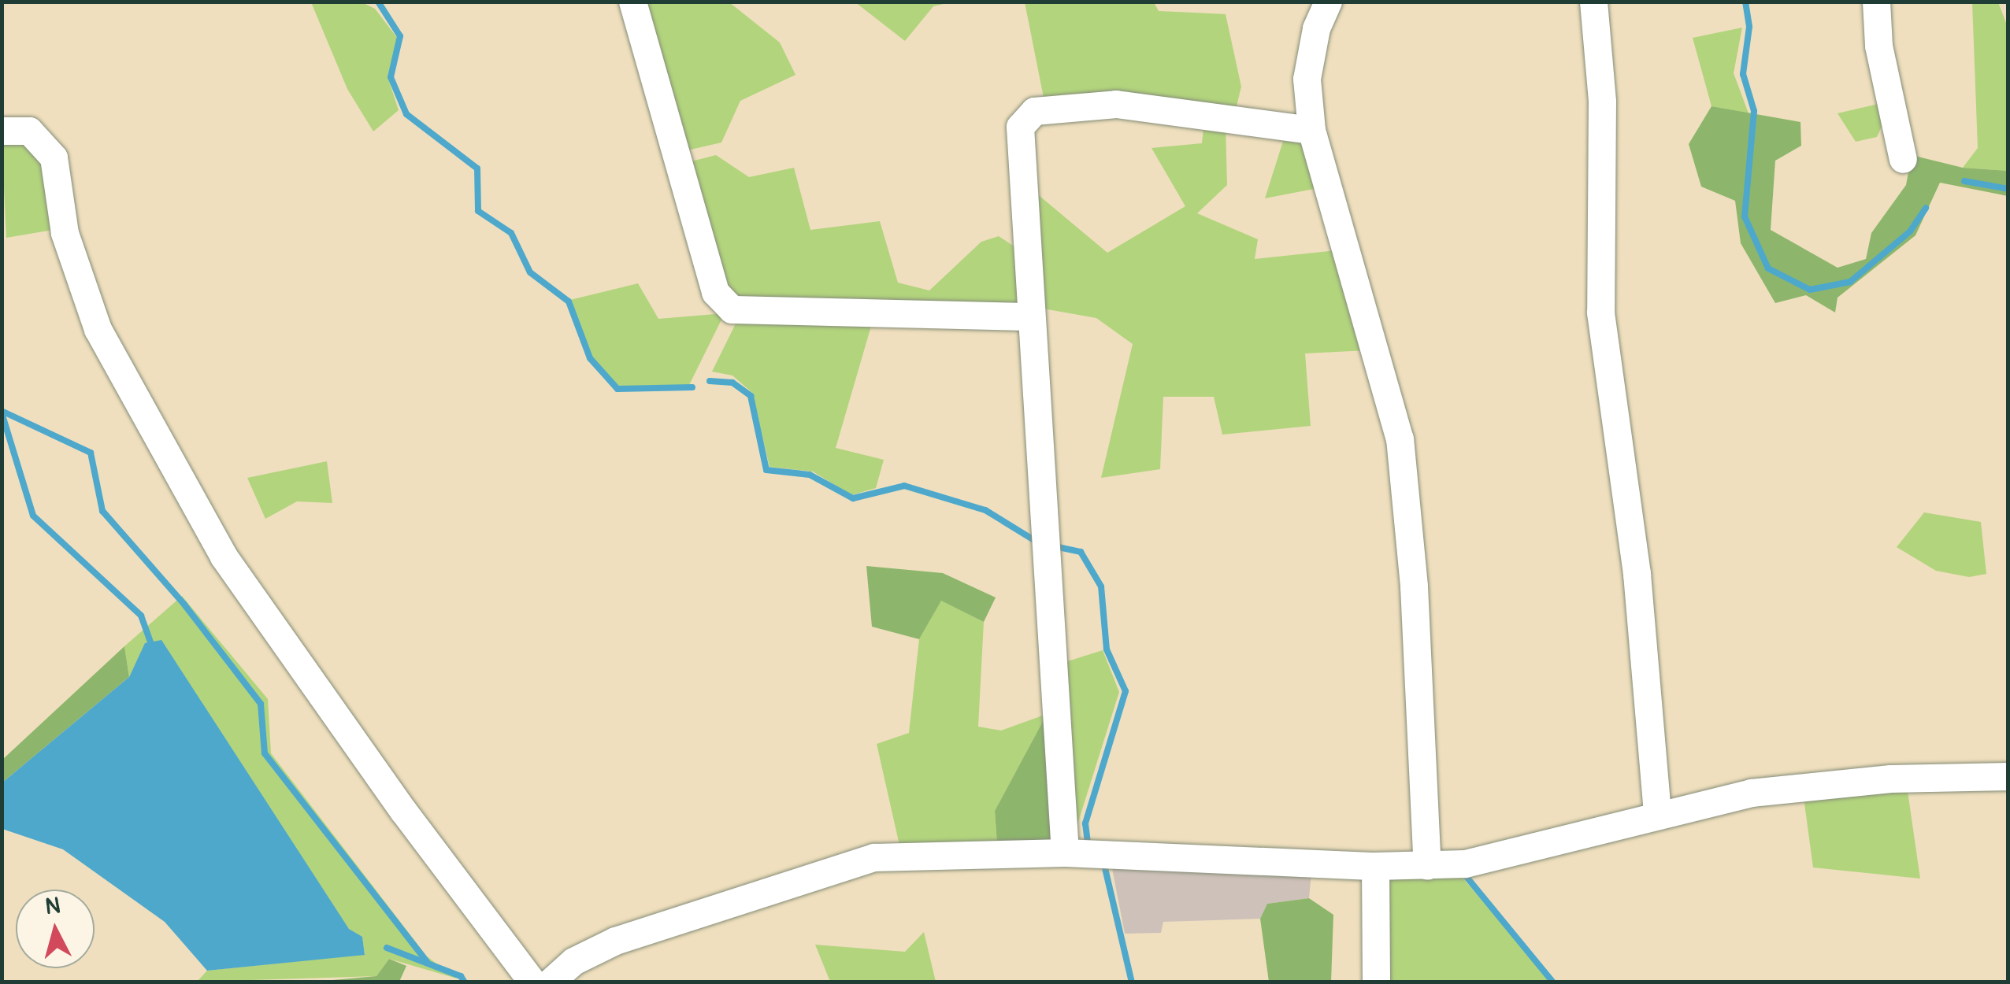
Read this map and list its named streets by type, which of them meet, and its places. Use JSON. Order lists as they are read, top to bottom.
{
  "north": "top"
}
